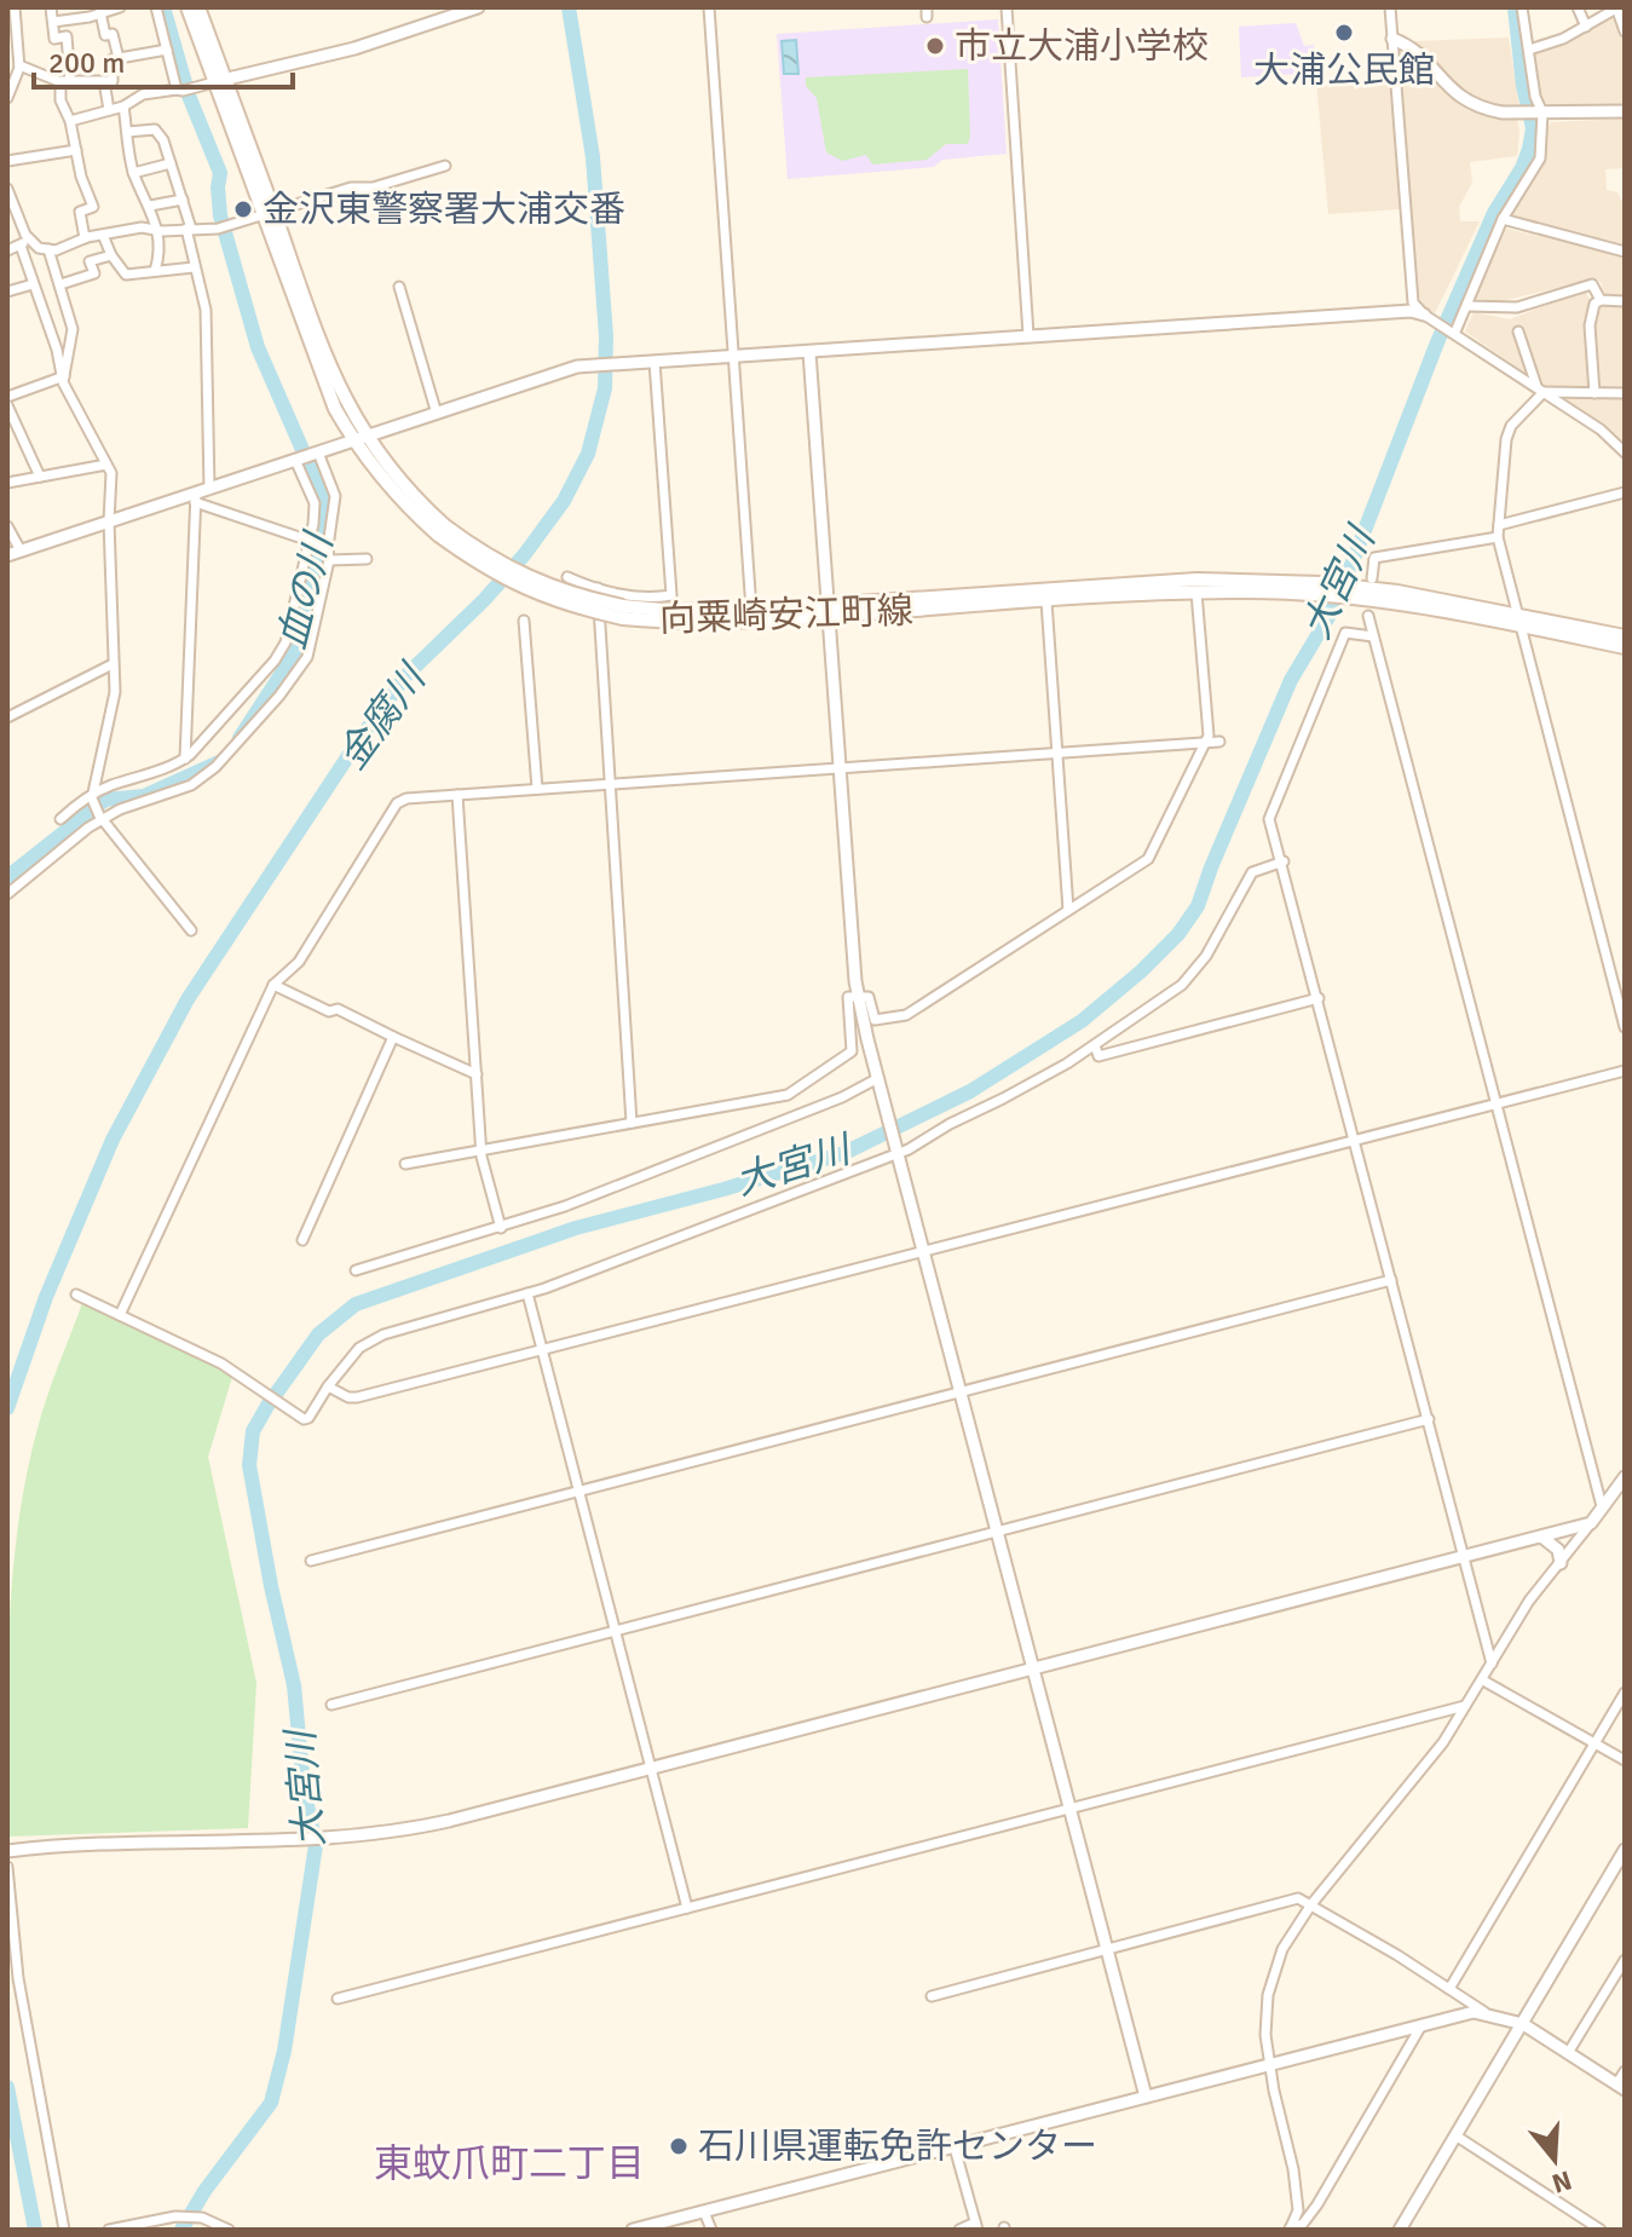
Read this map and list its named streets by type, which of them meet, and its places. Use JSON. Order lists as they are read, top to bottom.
{
  "streets": {
    "main road": ["向粟崎安江町線"]
  },
  "districts": ["東蚊爪町二丁目"],
  "water": ["大宮川", "血の川", "金腐川"],
  "places": [
    "大浦公民館",
    "市立大浦小学校",
    "金沢東警察署大浦交番",
    "石川県運転免許センター"
  ],
  "scale_bar": "200 m",
  "north": "bottom"
}
